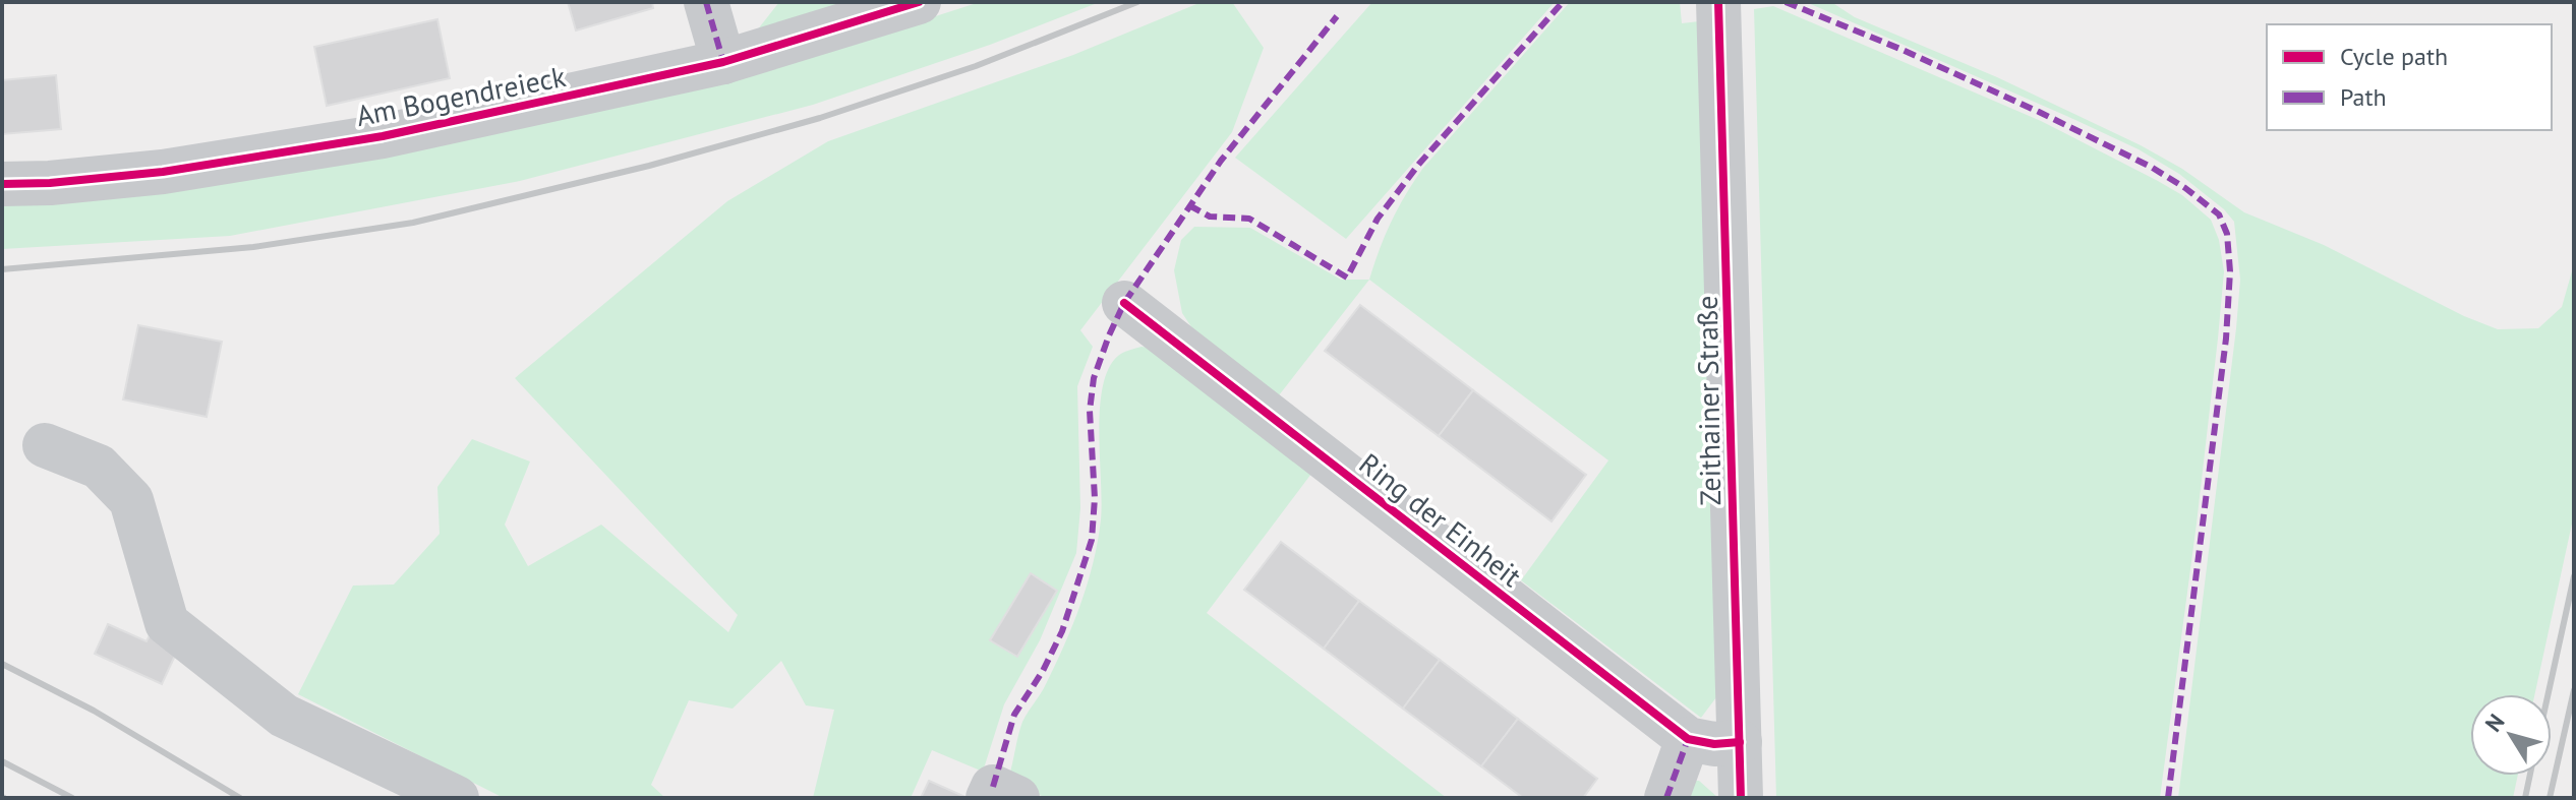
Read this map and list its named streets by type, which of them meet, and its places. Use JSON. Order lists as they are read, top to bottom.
{
  "streets": {
    "street": ["Am Bogendreieck", "Zeithainer Straße", "Ring der Einheit"]
  },
  "legend": ["Cycle path", "Path"],
  "north": "top left"
}
